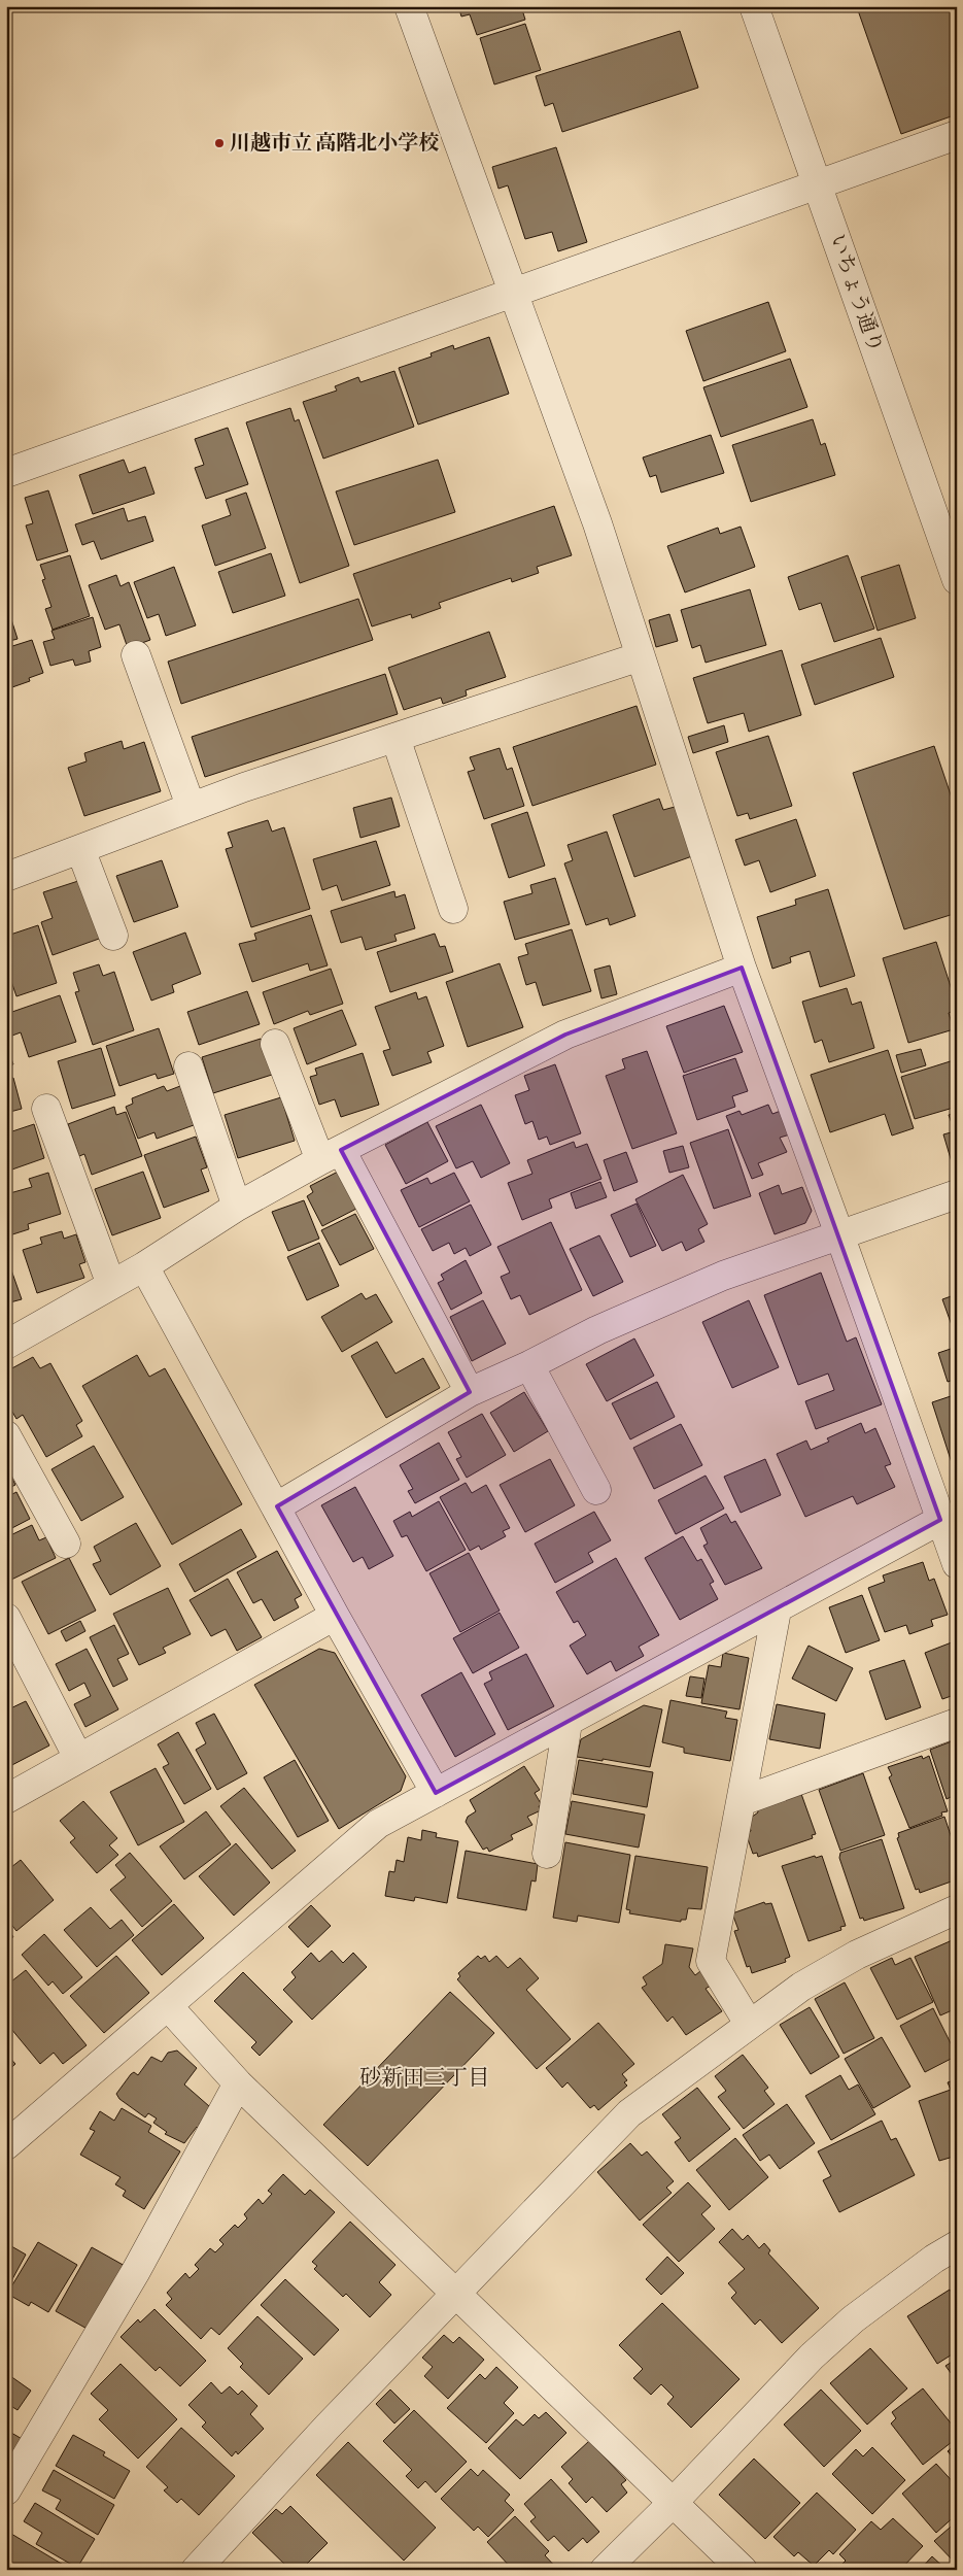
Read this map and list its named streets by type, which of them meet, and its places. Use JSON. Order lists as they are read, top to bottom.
{
  "streets": {
    "street": ["いちょう通り"]
  },
  "districts": ["砂新田三丁目"],
  "places": ["川越市立 高階北小学校"]
}
